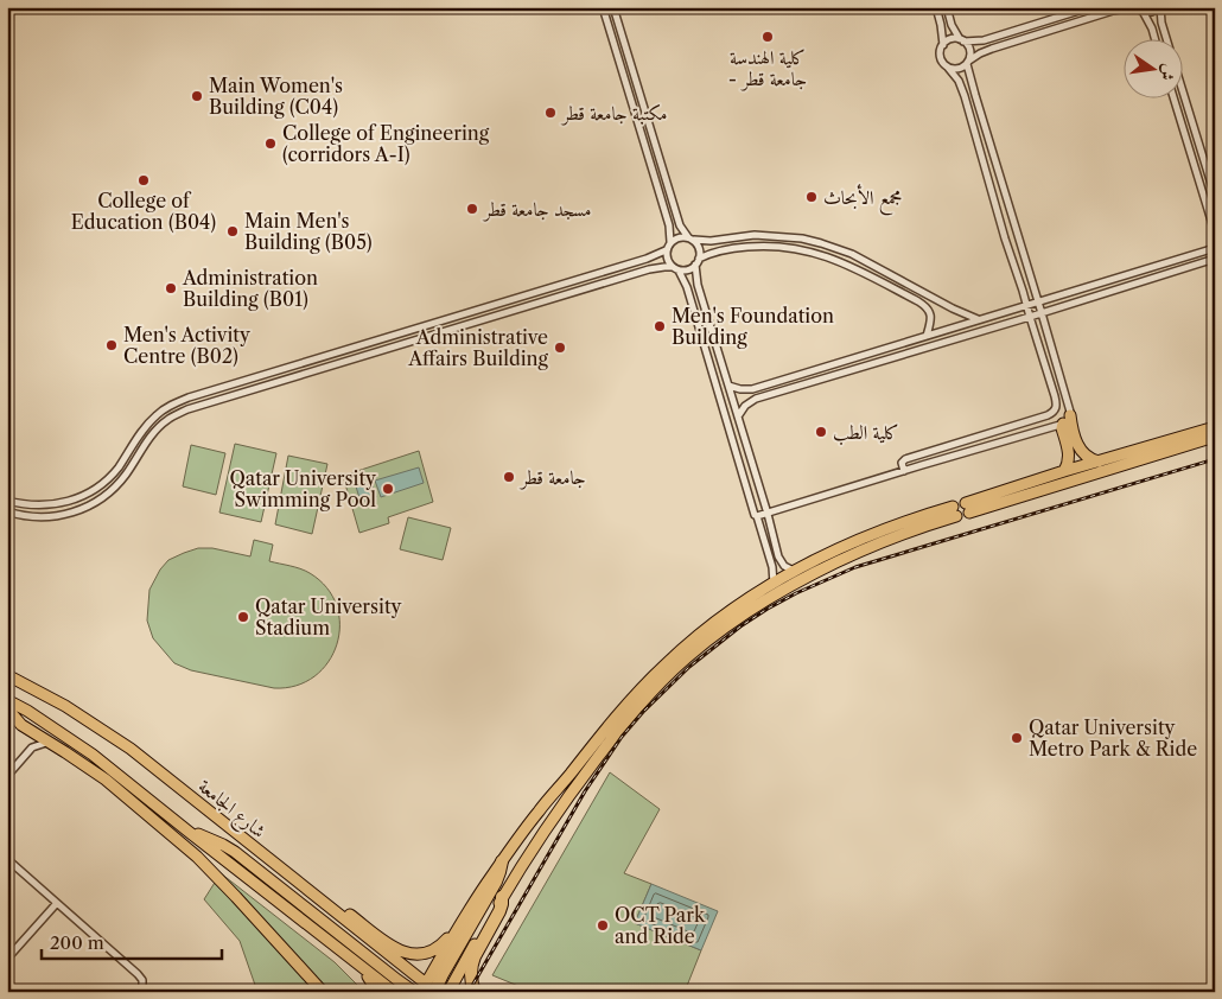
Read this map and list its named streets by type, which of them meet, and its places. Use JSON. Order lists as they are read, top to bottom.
{
  "streets": {
    "main road": ["شارع الجامعة"]
  },
  "places": [
    "كلية الهندسة - جامعة قطر",
    "Main Women's Building (C04)",
    "مكتبة جامعة قطر",
    "College of Engineering (corridors A-I)",
    "College of Education (B04)",
    "مجمع الأبحاث",
    "مسجد جامعة قطر",
    "Main Men's Building (B05)",
    "Administration Building (B01)",
    "Men's Foundation Building",
    "Men's Activity Centre (B02)",
    "Administrative Affairs Building",
    "كلية الطب",
    "جامعة قطر",
    "Qatar University Swimming Pool",
    "Qatar University Stadium",
    "Qatar University Metro Park & Ride",
    "OCT Park and Ride"
  ],
  "scale_bar": "200 m",
  "north": "right"
}
